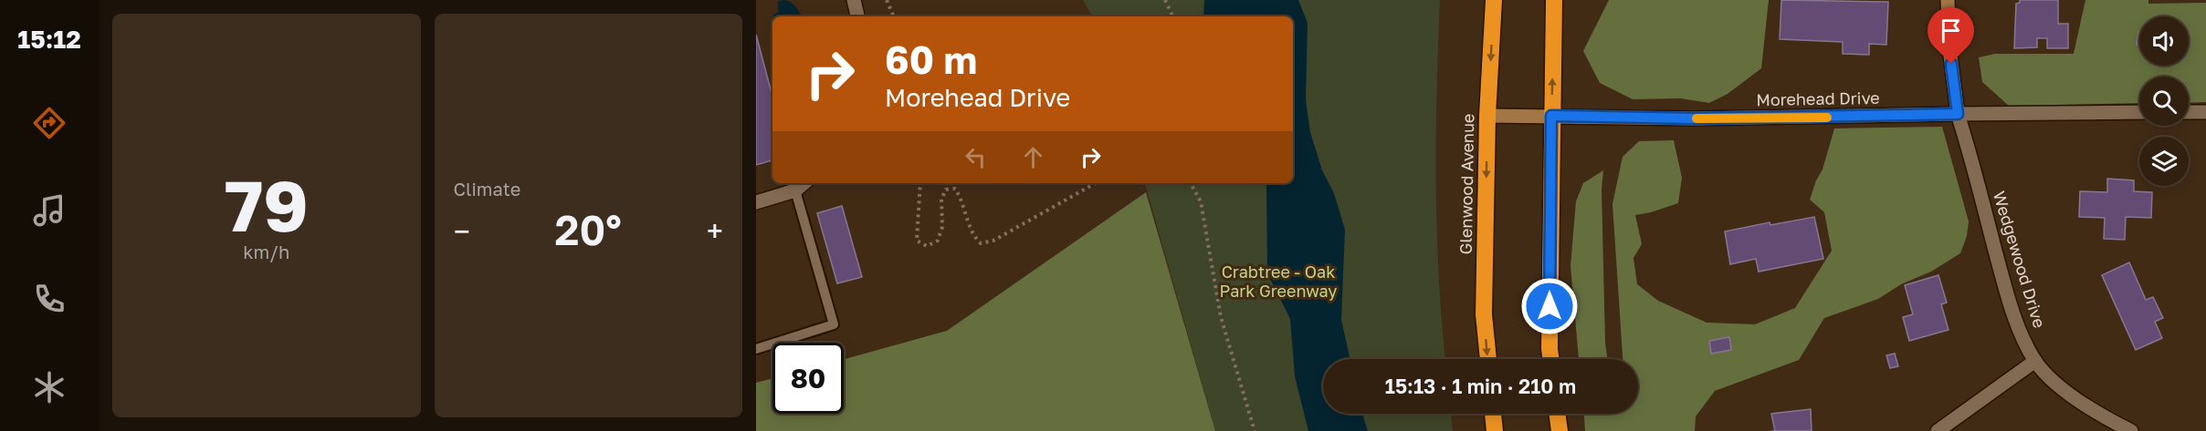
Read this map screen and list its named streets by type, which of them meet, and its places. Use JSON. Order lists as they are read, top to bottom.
{
  "streets": {
    "highway": ["Glenwood Avenue"],
    "street": ["Morehead Drive", "Wedgewood Drive"]
  },
  "crossings": [
    ["Morehead Drive", "Glenwood Avenue"],
    ["Morehead Drive", "Wedgewood Drive"]
  ],
  "parks": ["Crabtree - Oak Park Greenway"],
  "page": {
    "tabs": "15:12",
    "tile": [
      ["79", "km/h"],
      "Climate"
    ],
    "turn": ["60 m", "Morehead Drive"],
    "heat": ["−", "20°", "+"],
    "limit": "80",
    "trip": "15:13 · 1 min · 210 m"
  }
}
